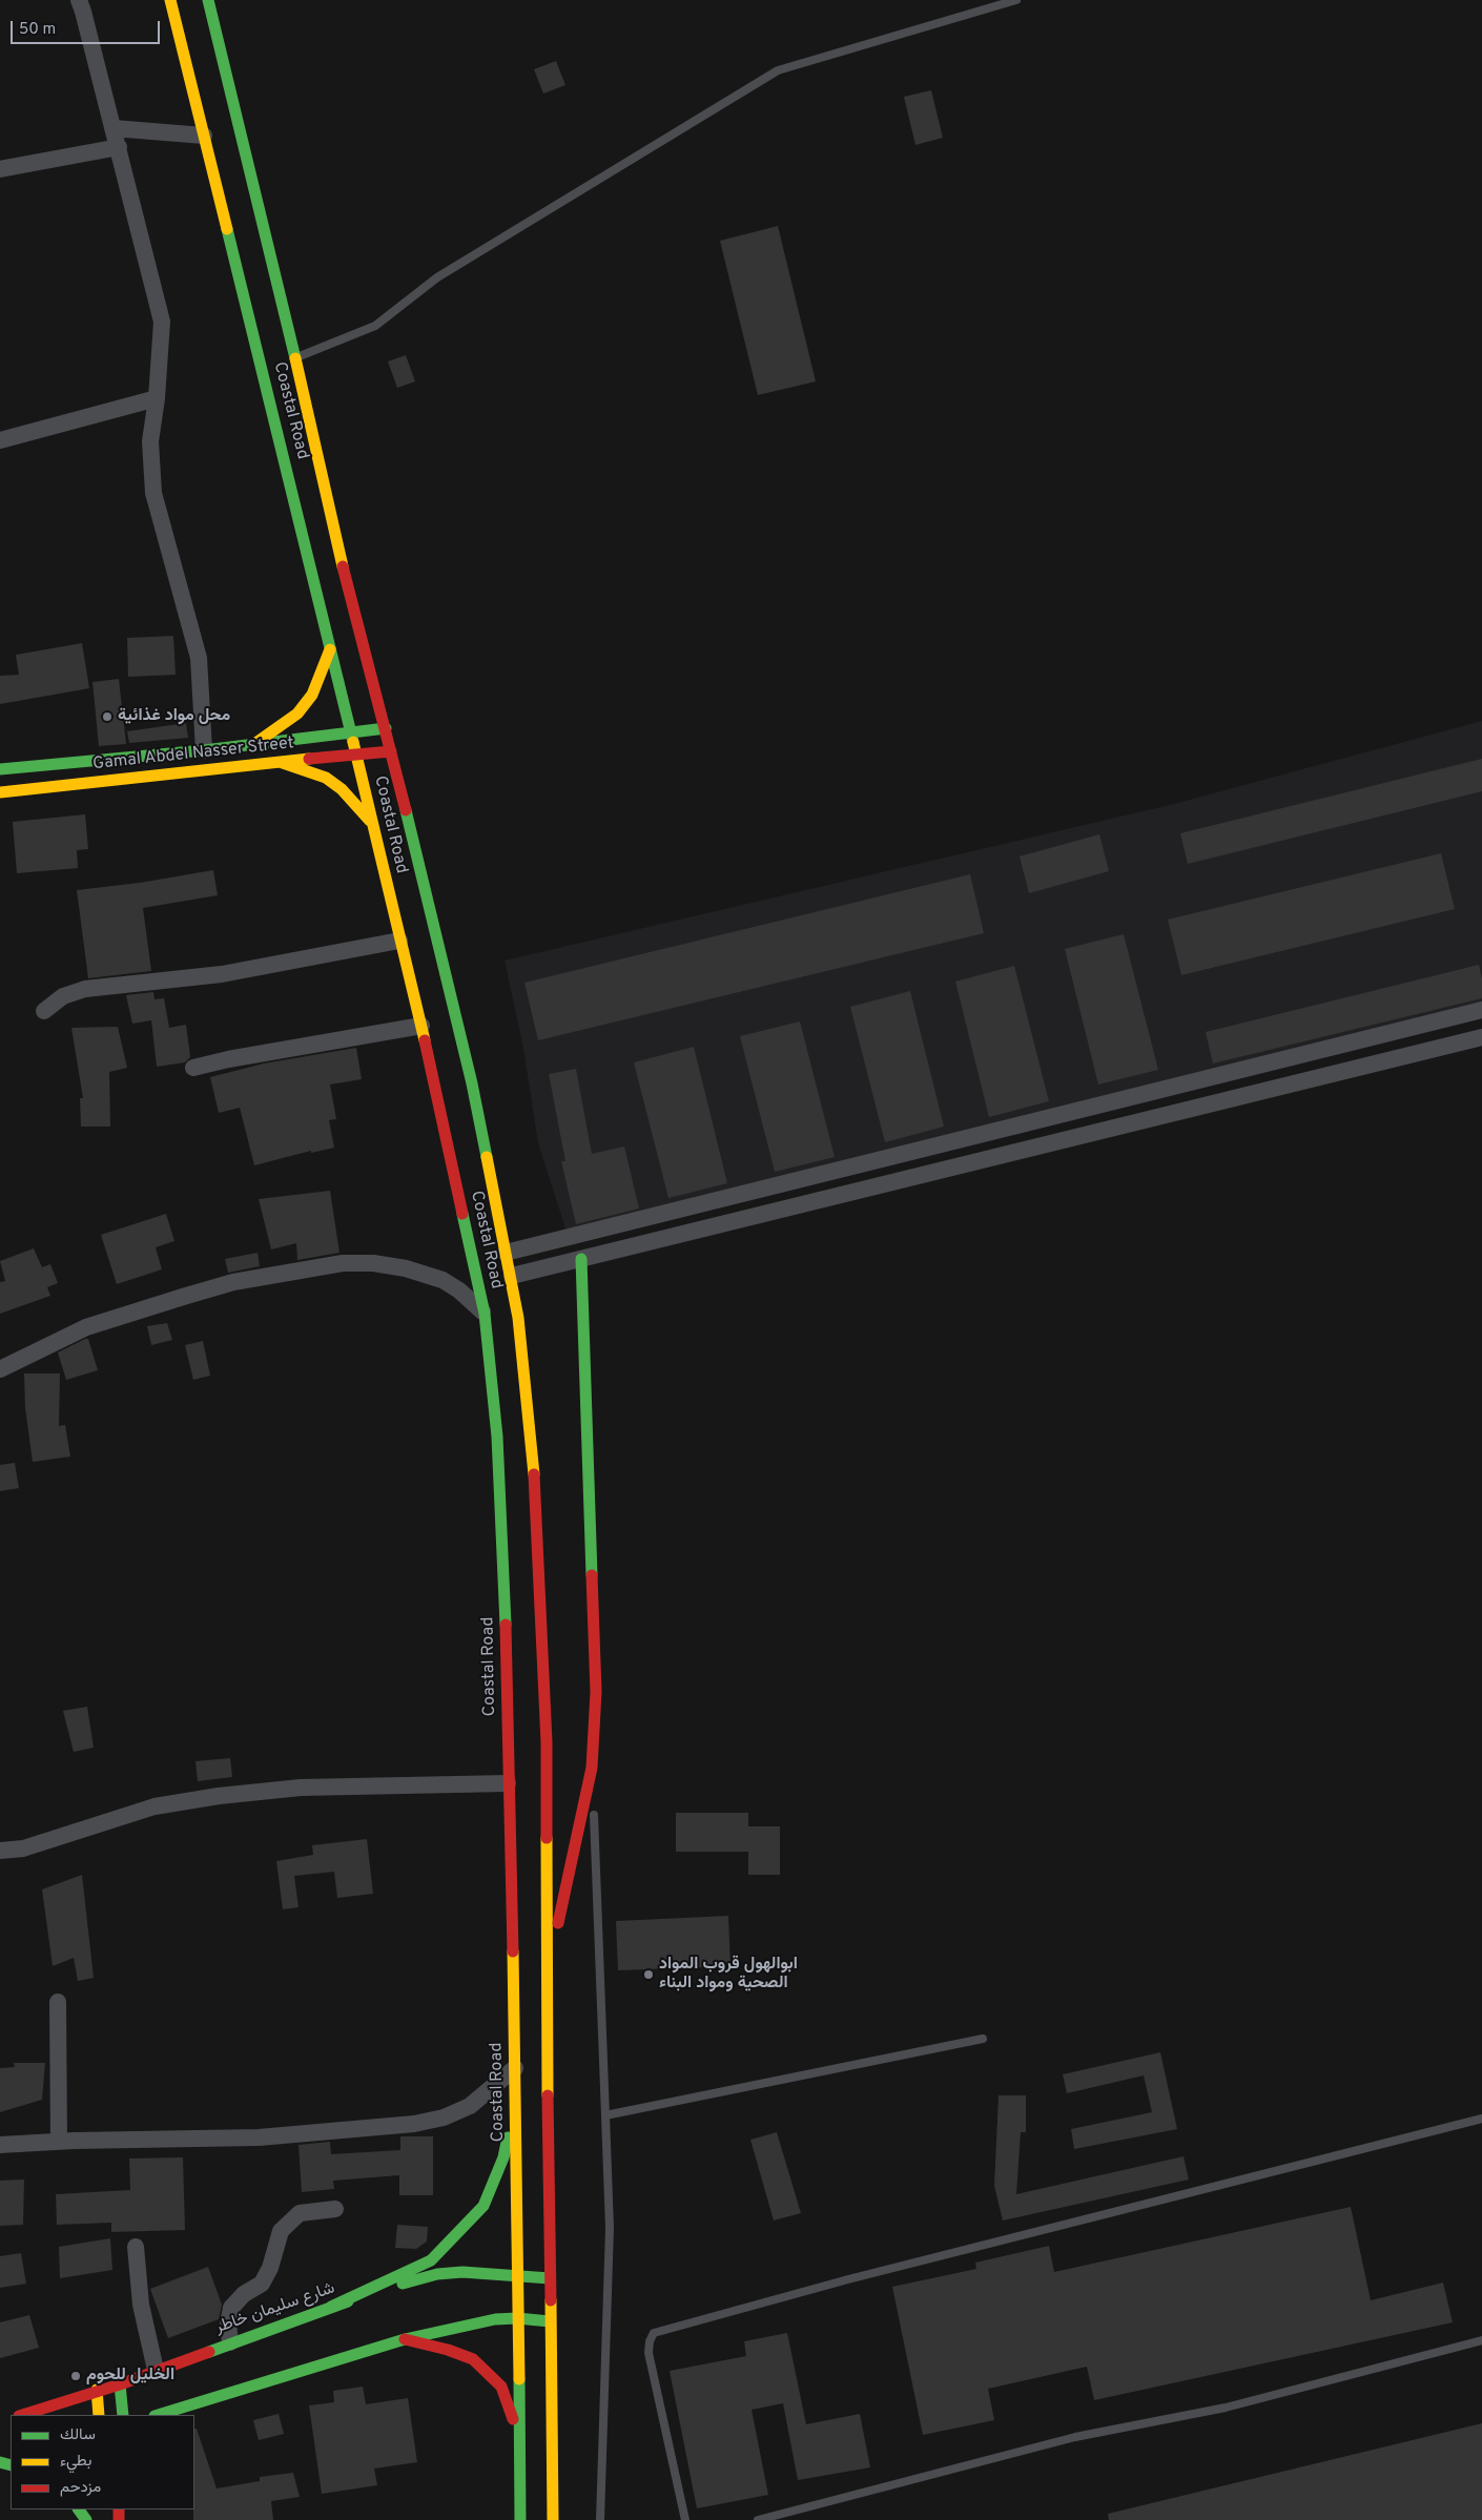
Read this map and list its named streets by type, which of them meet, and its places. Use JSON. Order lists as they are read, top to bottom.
{
  "streets": {
    "main road": ["Coastal Road", "Gamal Abdel Nasser Street", "شارع سليمان خاطر"]
  },
  "crossings": [
    ["Coastal Road", "Gamal Abdel Nasser Street"],
    ["Coastal Road", "شارع سليمان خاطر"]
  ],
  "places": ["محل مواد غذائية", "ابوالهول قروب المواد الصحية ومواد البناء", "الخليل للحوم"],
  "legend": ["سالك", "بطيء", "مزدحم"],
  "scale_bar": "50 m"
}
